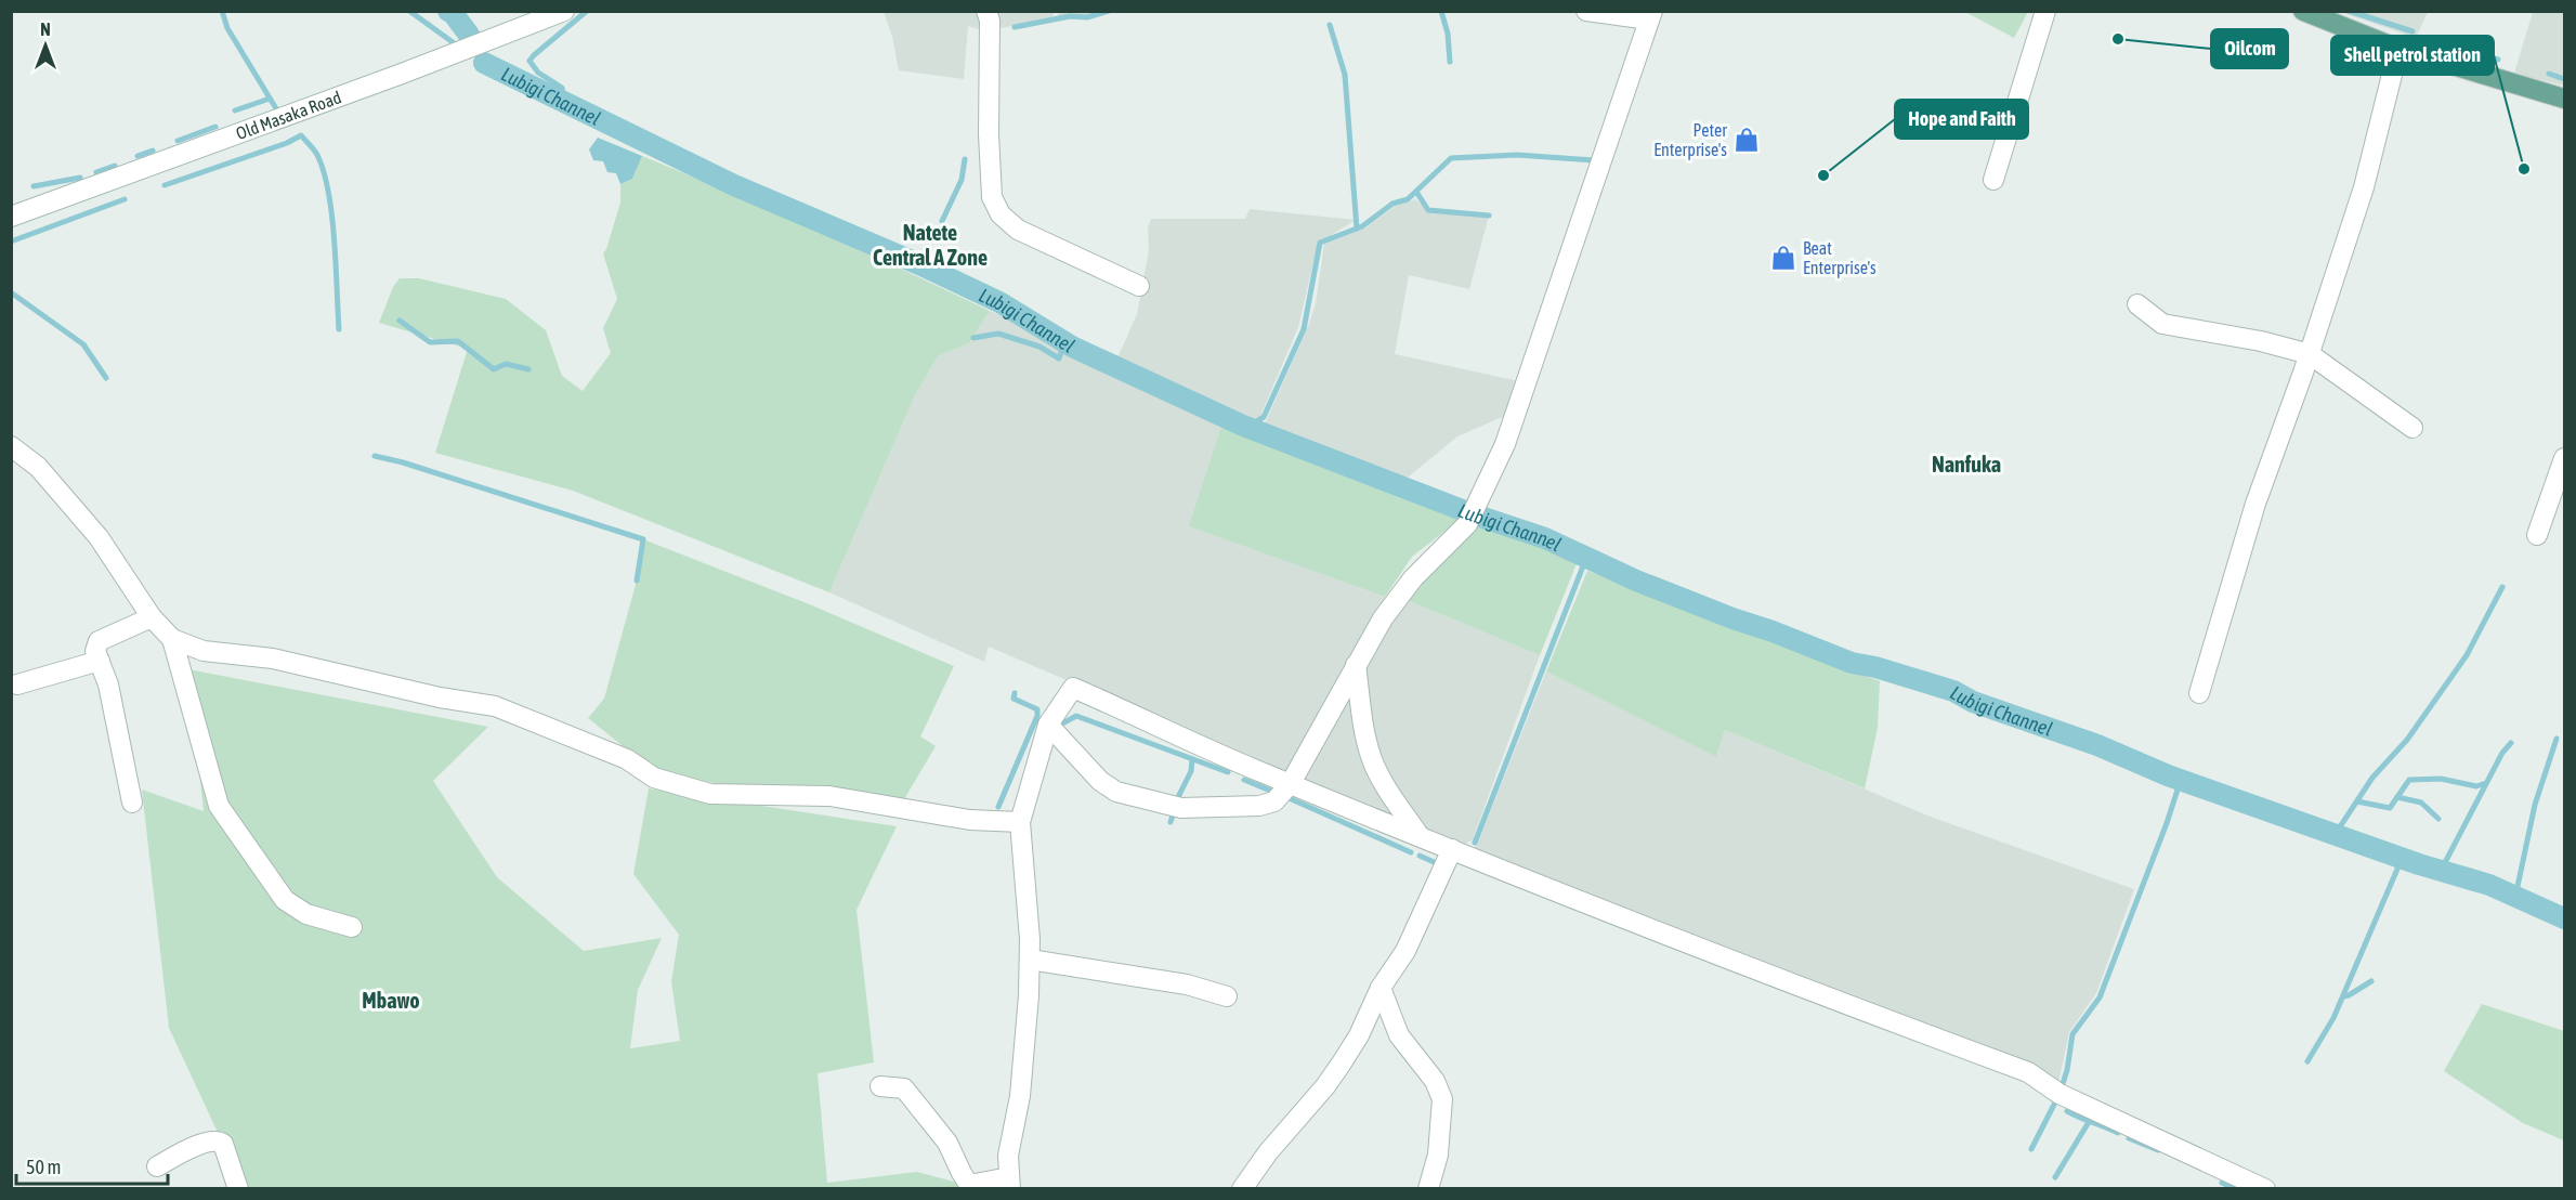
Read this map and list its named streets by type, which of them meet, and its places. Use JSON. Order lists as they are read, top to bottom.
{
  "streets": {
    "street": ["Old Masaka Road"]
  },
  "districts": ["Natete Central A Zone", "Nanfuka", "Mbawo"],
  "water": ["Lubigi Channel"],
  "places": {
    "other": ["Oilcom", "Shell petrol station", "Hope and Faith"],
    "shop": ["Peter Enterprise's", "Beat Enterprise's"]
  },
  "scale_bar": "50 m",
  "north": "top"
}
